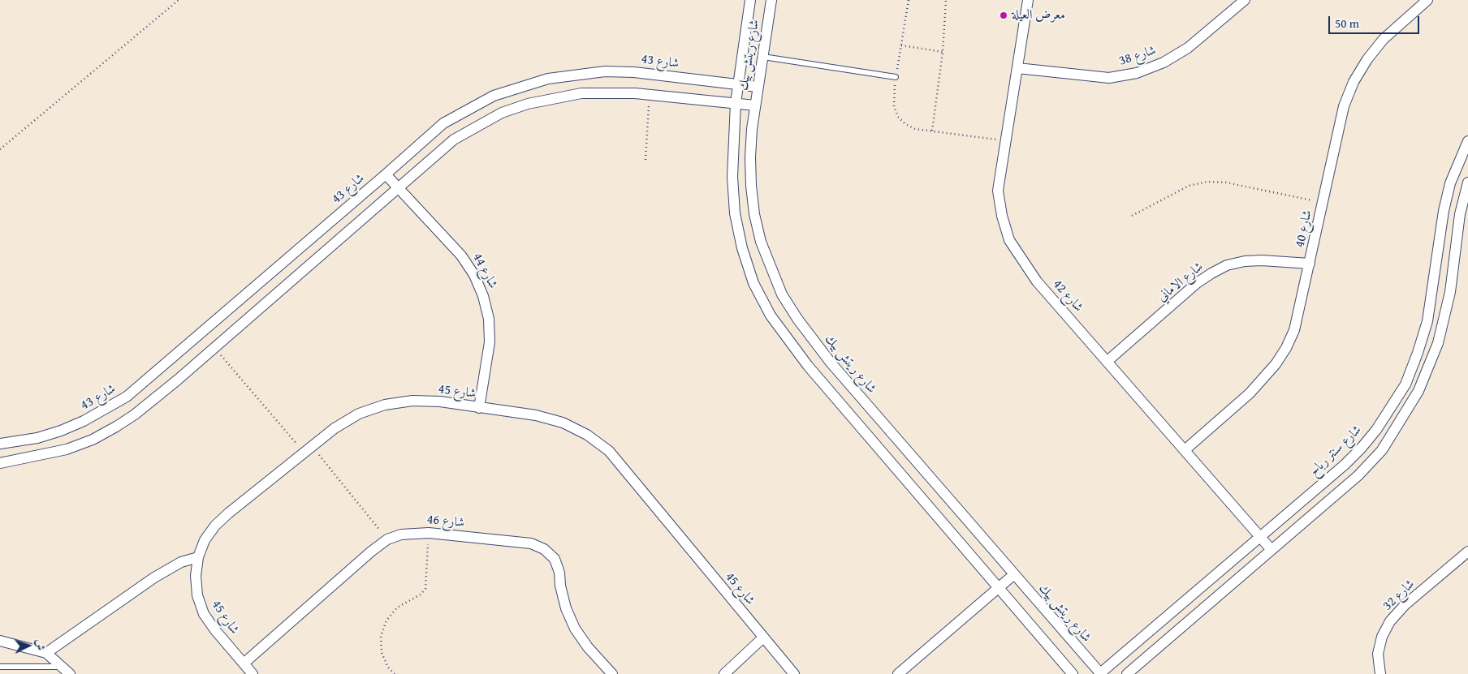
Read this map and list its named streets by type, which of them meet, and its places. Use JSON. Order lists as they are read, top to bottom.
{
  "streets": {
    "street": [
      "شارع ريتش بيك",
      "شارع 38",
      "شارع 43",
      "شارع 40",
      "شارع 44",
      "شارع الاماني",
      "شارع 42",
      "شارع 45",
      "شارع سنتر رباح",
      "شارع 46",
      "شارع 32"
    ]
  },
  "crossings": [
    ["شارع ريتش بيك", "شارع 43"],
    ["شارع ريتش بيك", "شارع سنتر رباح"],
    ["شارع 38", "شارع 42"],
    ["شارع 43", "شارع 44"],
    ["شارع 40", "شارع الاماني"],
    ["شارع 40", "شارع 42"],
    ["شارع 44", "شارع 45"],
    ["شارع الاماني", "شارع 42"],
    ["شارع 42", "شارع سنتر رباح"],
    ["شارع 45", "شارع 46"]
  ],
  "places": ["معرض العيلة"],
  "scale_bar": "50 m",
  "north": "right"
}
